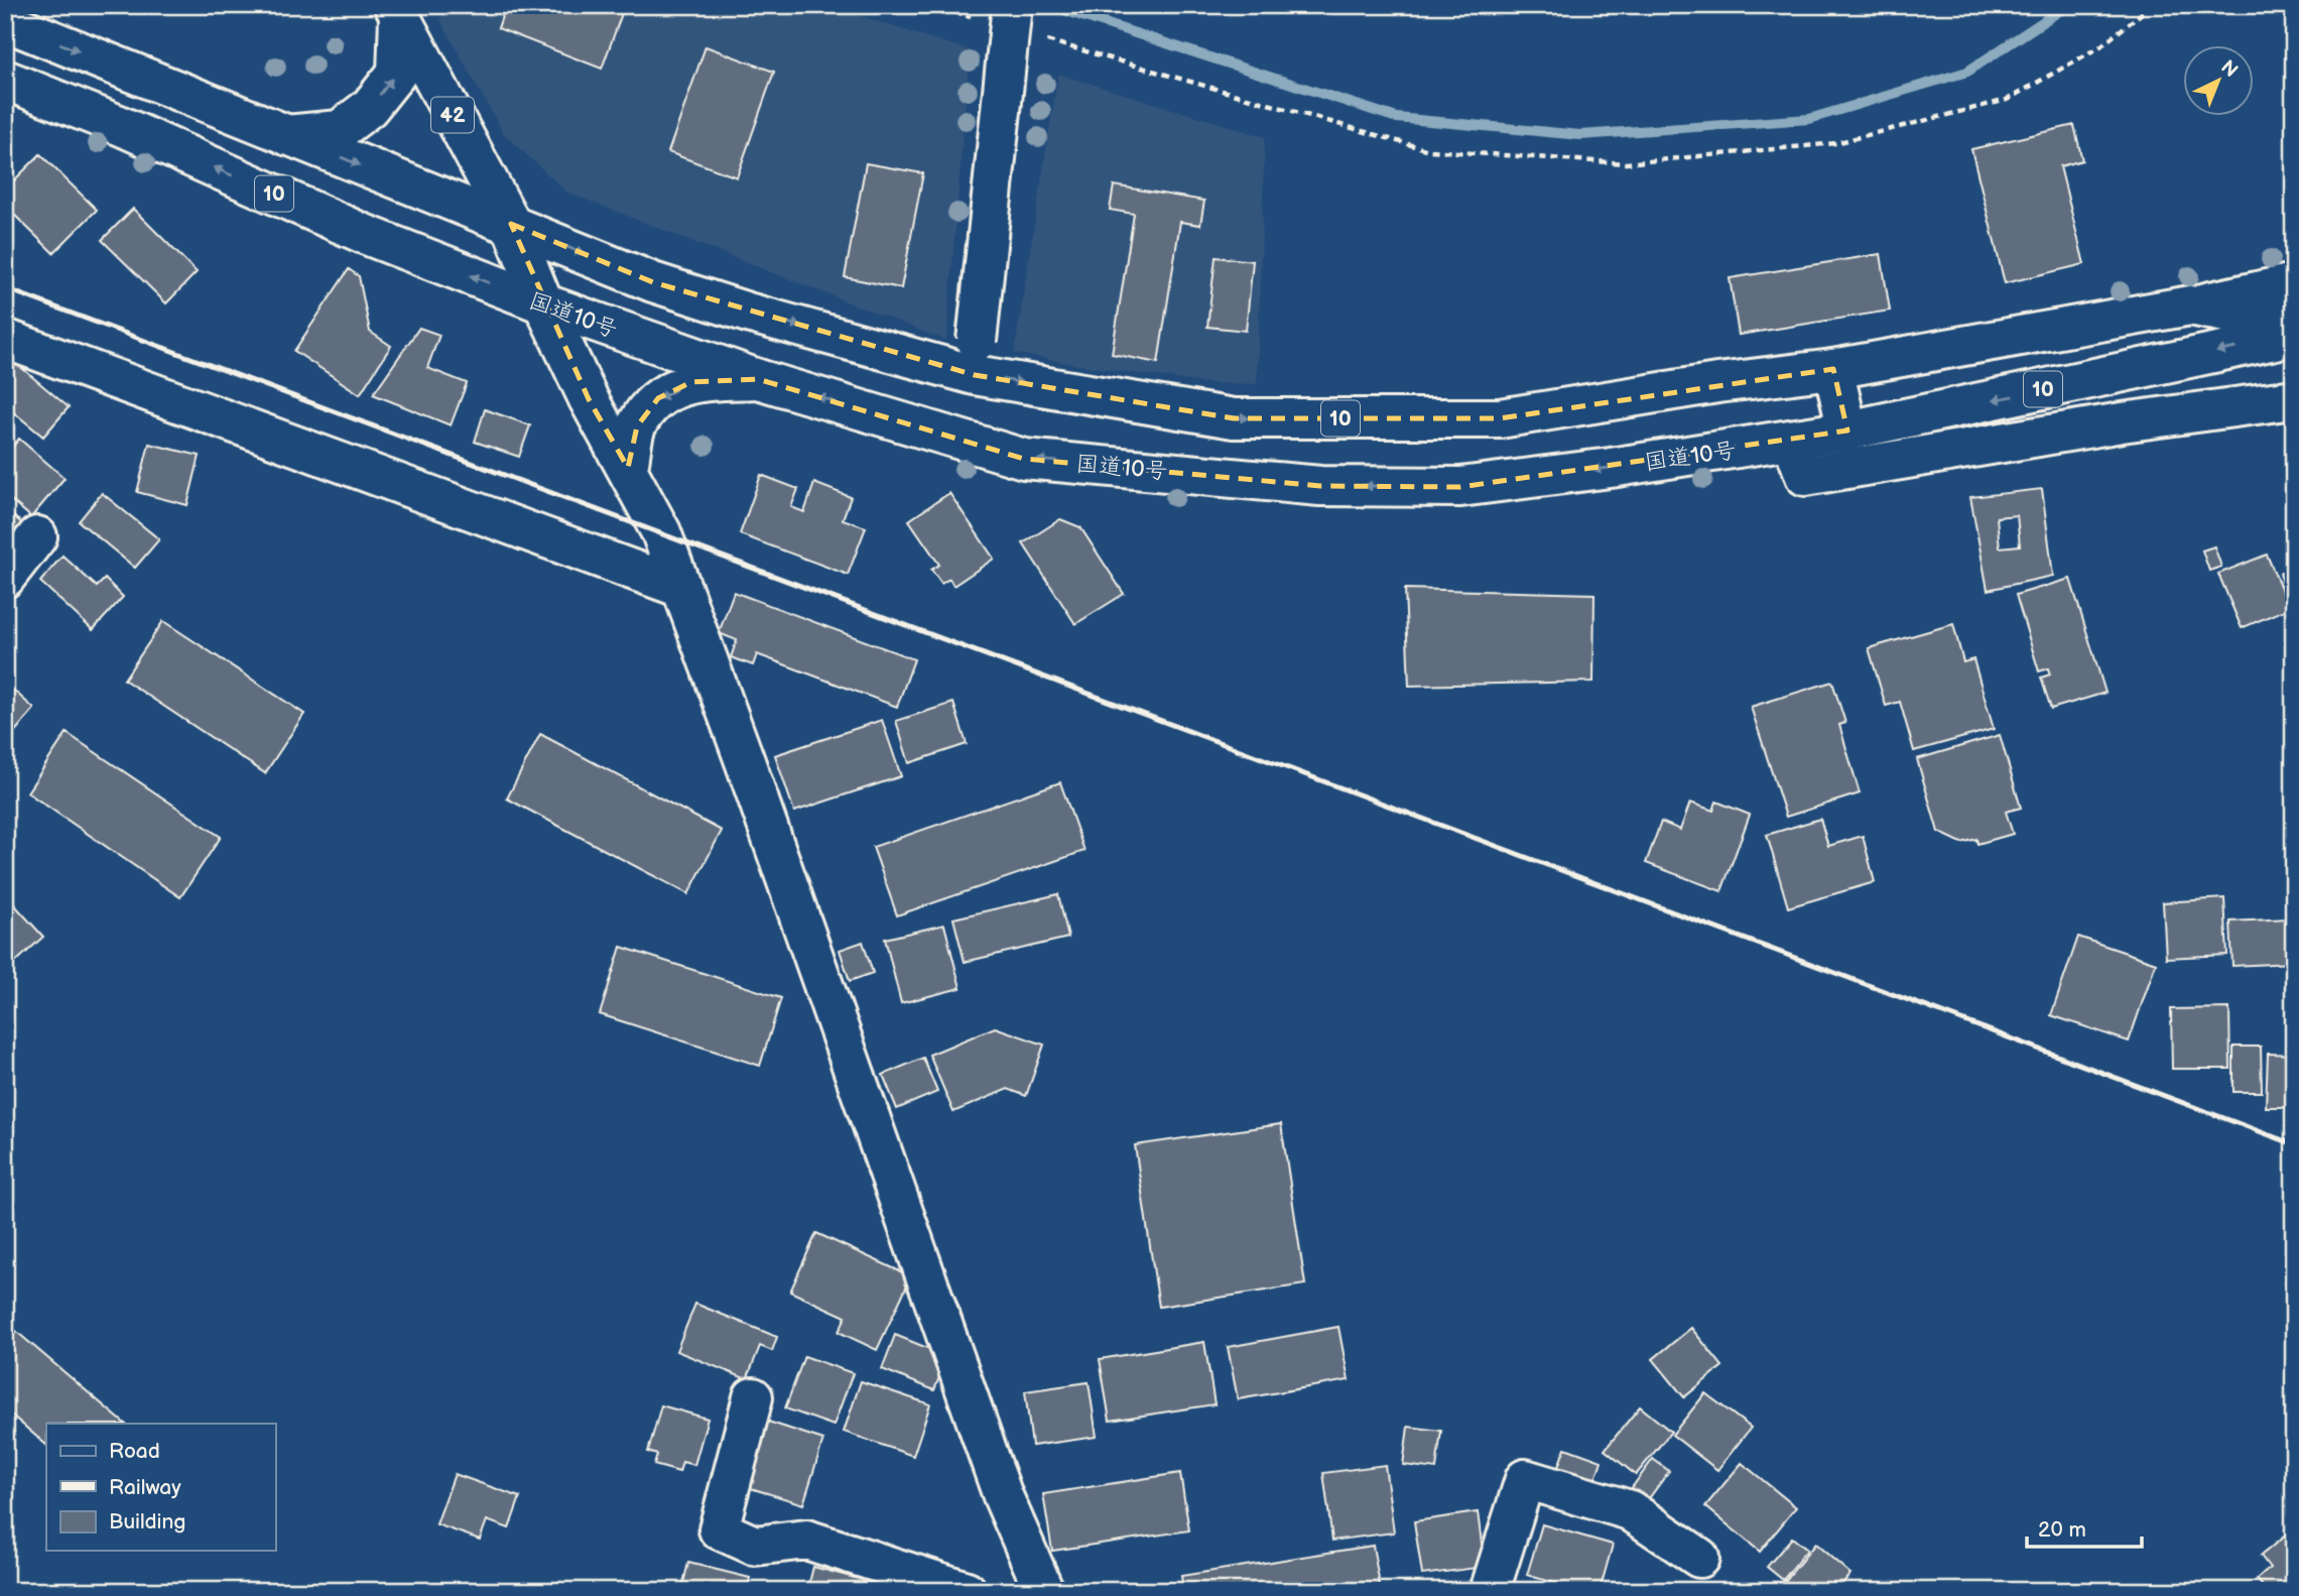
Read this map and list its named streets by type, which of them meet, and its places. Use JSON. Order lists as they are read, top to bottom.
{
  "streets": {
    "main road": ["42", "10", "国道10号"]
  },
  "crossings": [
    ["42", "10"],
    ["42", "国道10号"]
  ],
  "legend": ["Road", "Railway", "Building"],
  "scale_bar": "20 m",
  "north": "top right"
}
